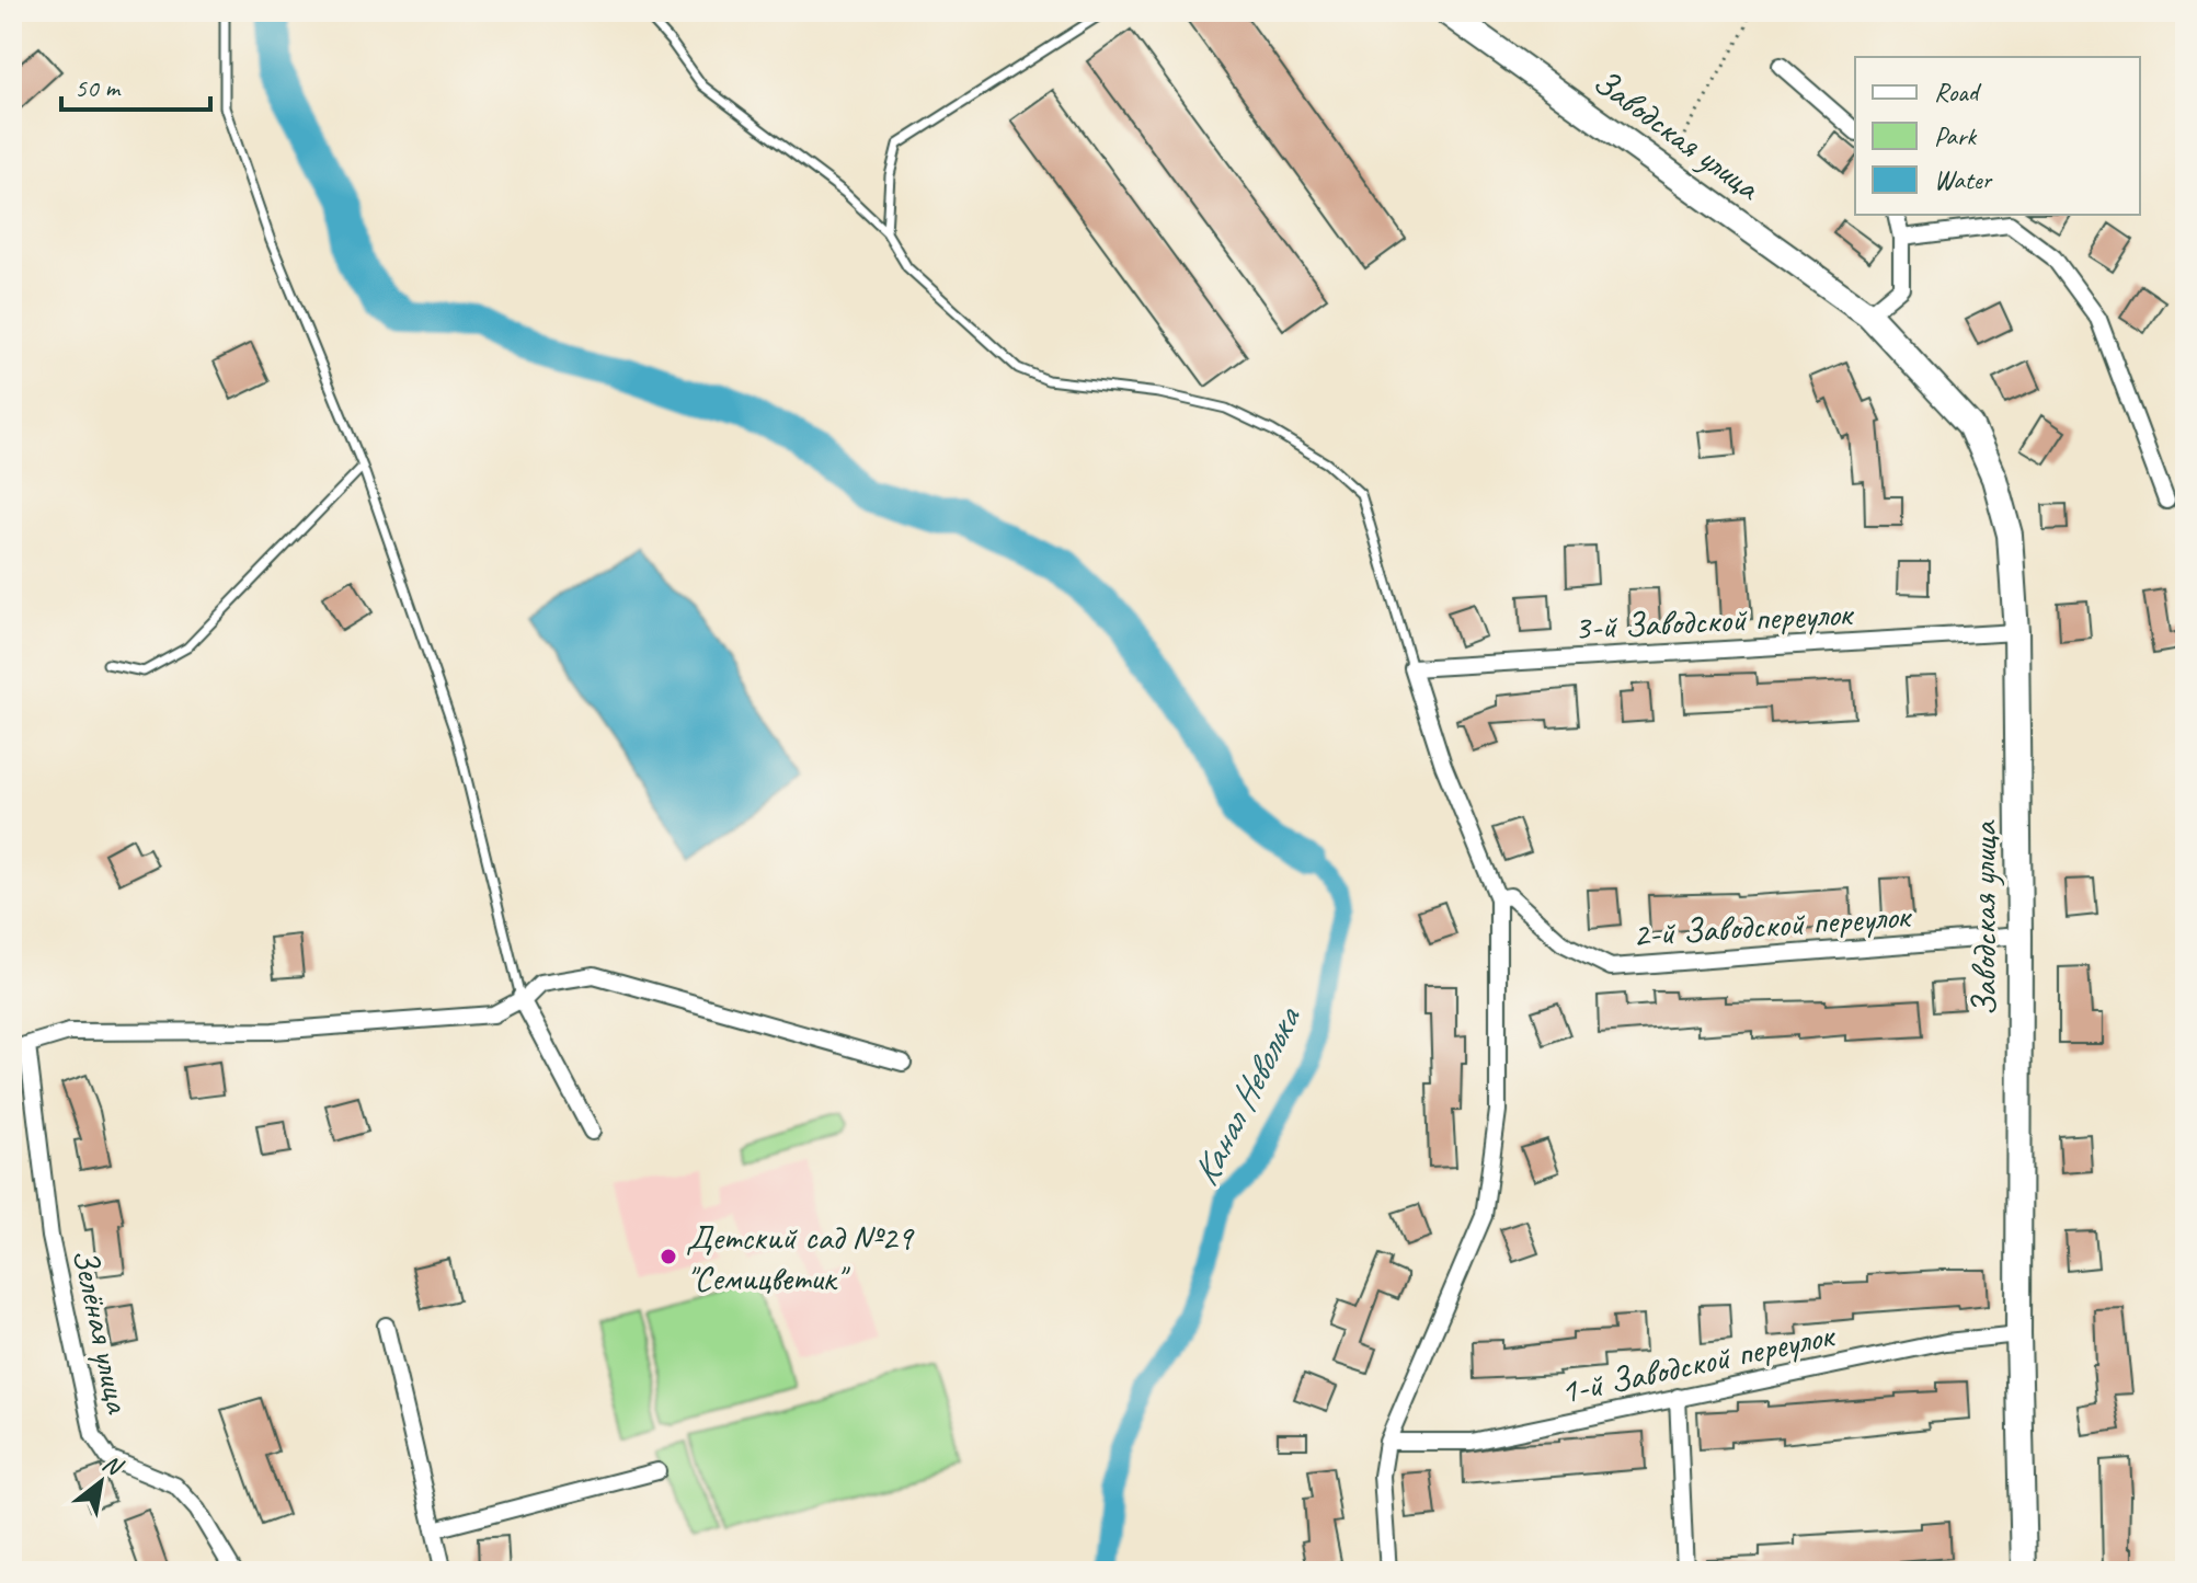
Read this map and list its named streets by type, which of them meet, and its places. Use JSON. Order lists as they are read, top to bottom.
{
  "streets": {
    "main road": ["Заводская улица"],
    "street": [
      "3-й Заводской переулок",
      "2-й Заводской переулок",
      "Зелёная улица",
      "1-й Заводской переулок"
    ]
  },
  "crossings": [
    ["Заводская улица", "3-й Заводской переулок"],
    ["Заводская улица", "2-й Заводской переулок"],
    ["Заводская улица", "1-й Заводской переулок"]
  ],
  "water": ["Канал Неволька"],
  "places": ["Детский сад №29 \"Семицветик\""],
  "legend": ["Road", "Park", "Water"],
  "scale_bar": "50 m",
  "north": "top right"
}
